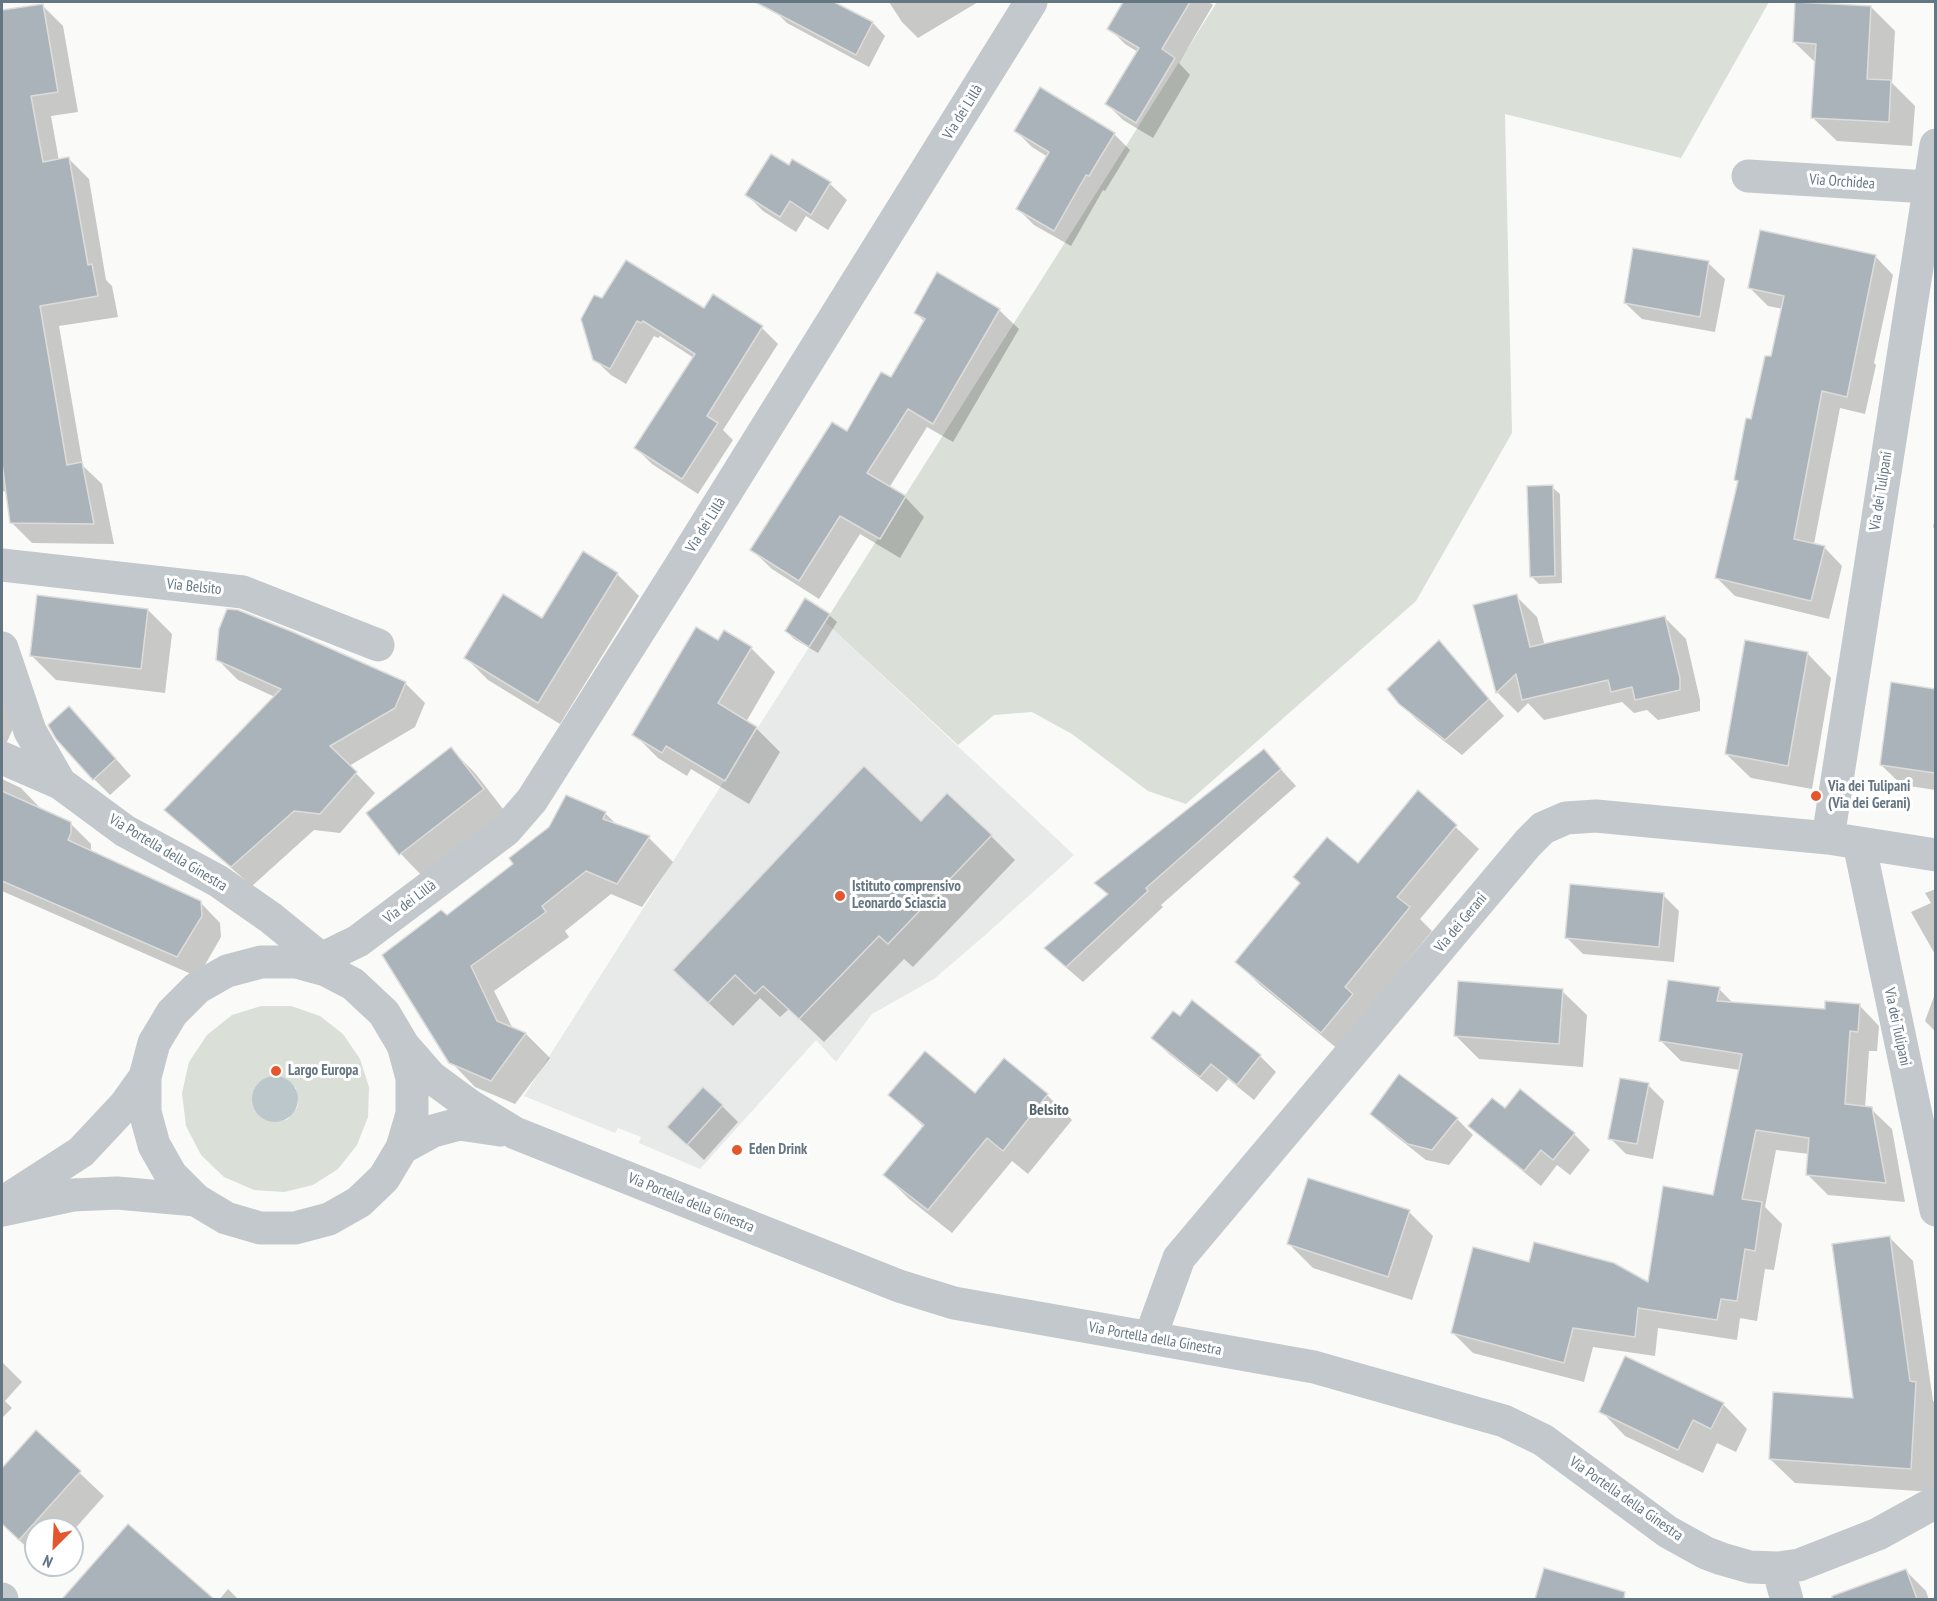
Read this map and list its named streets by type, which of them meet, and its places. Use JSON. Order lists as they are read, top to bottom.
{
  "streets": {
    "street": [
      "Via dei Lillà",
      "Via Orchidea",
      "Via dei Tulipani",
      "Via Belsito",
      "Via Portella della Ginestra",
      "Via dei Gerani"
    ]
  },
  "crossings": [
    ["Via dei Lillà", "Via Portella della Ginestra"],
    ["Via Orchidea", "Via dei Tulipani"],
    ["Via dei Tulipani", "Via dei Gerani"],
    ["Via Portella della Ginestra", "Via dei Gerani"]
  ],
  "districts": ["Belsito"],
  "places": [
    "Via dei Tulipani (Via dei Gerani)",
    "Istituto comprensivo Leonardo Sciascia",
    "Largo Europa",
    "Eden Drink"
  ],
  "north": "bottom left"
}
